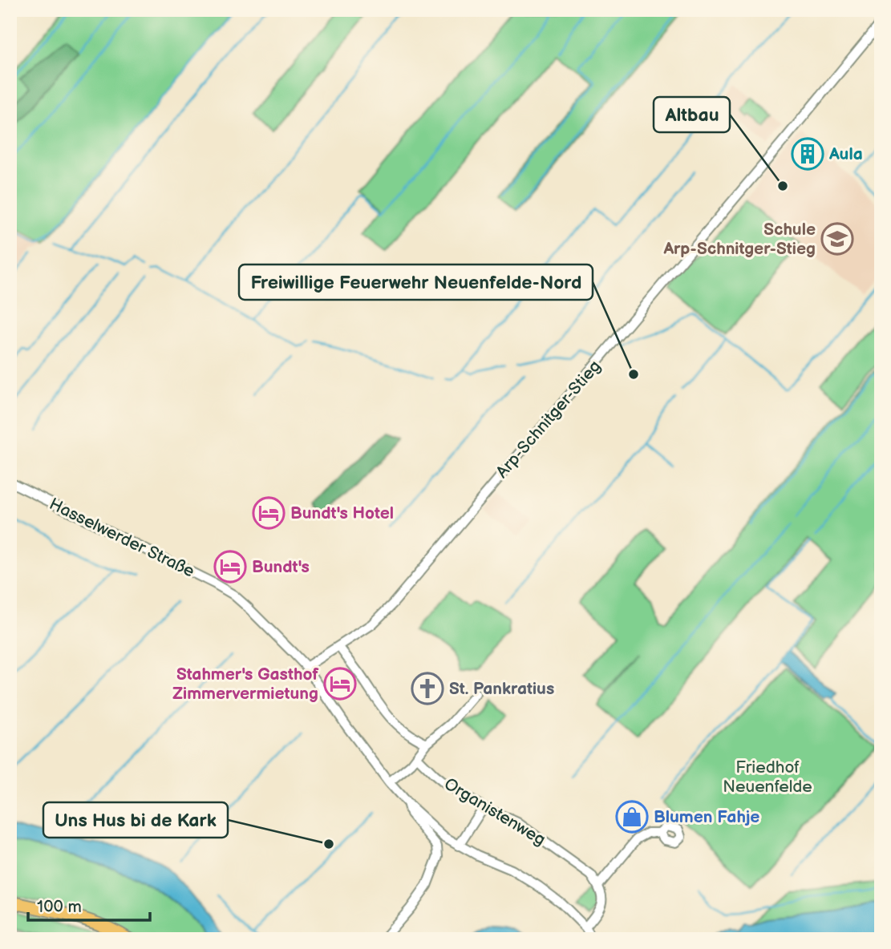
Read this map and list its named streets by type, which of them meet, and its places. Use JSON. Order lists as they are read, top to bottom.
{
  "streets": {
    "street": ["Arp-Schnitger-Stieg", "Hasselwerder Straße", "Organistenweg"]
  },
  "crossings": [
    ["Arp-Schnitger-Stieg", "Hasselwerder Straße"]
  ],
  "parks": ["Friedhof Neuenfelde"],
  "places": {
    "building": ["Aula"],
    "other": ["Altbau", "Freiwillige Feuerwehr Neuenfelde-Nord", "Uns Hus bi de Kark"],
    "school or university": ["Schule Arp-Schnitger-Stieg"],
    "hotel": ["Bundt's Hotel", "Bundt's", "Stahmer's Gasthof Zimmervermietung"],
    "church": ["St. Pankratius"],
    "shop": ["Blumen Fahje"]
  },
  "scale_bar": "100 m"
}
